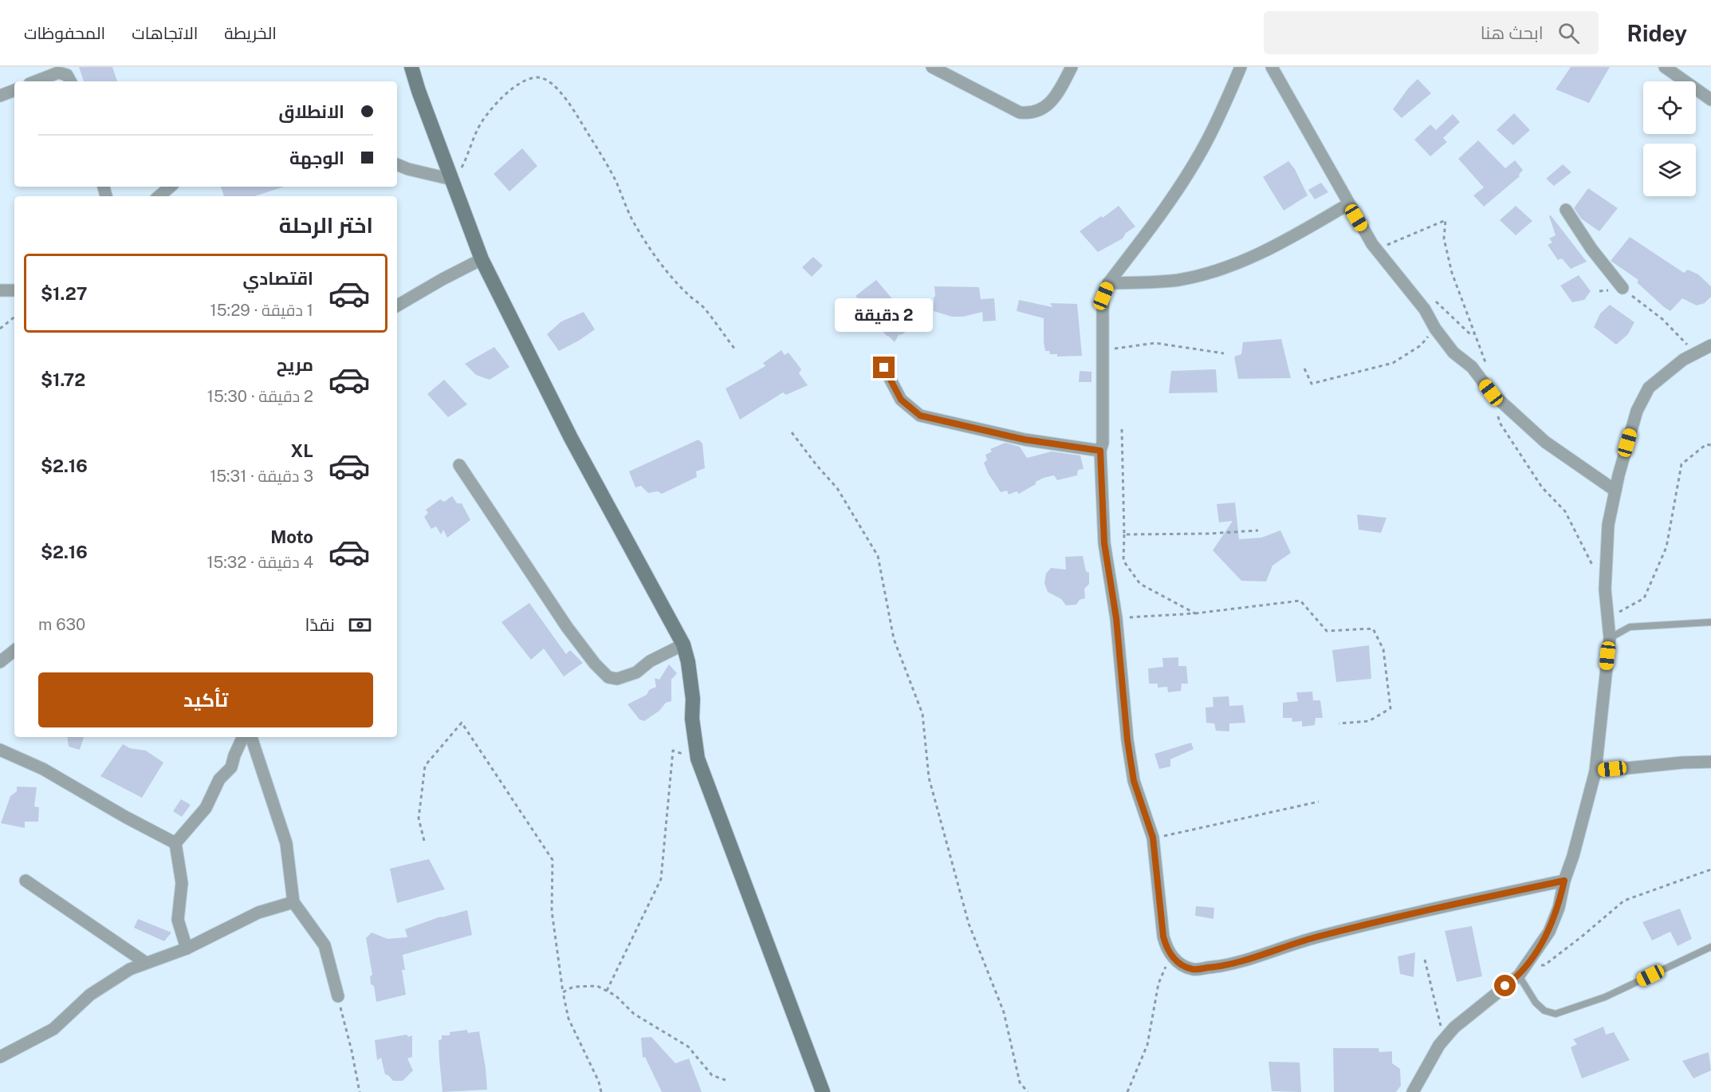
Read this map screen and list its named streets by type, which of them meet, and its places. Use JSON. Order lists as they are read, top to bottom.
{
  "page": {
    "header": "Ridey",
    "search": "ابحث هنا",
    "nav": ["الخريطة", "الاتجاهات", "المحفوظات"],
    "banner": ["الانطلاق", "الوجهة"],
    "heading": "اختر الرحلة",
    "list": [
      {
        "name": "اقتصادي",
        "note": "1 دقيقة · 15:29",
        "value": "$1.27"
      },
      {
        "name": "مريح",
        "note": "2 دقيقة · 15:30",
        "value": "$1.72"
      },
      {
        "name": "XL",
        "note": "3 دقيقة · 15:31",
        "value": "$2.16"
      },
      {
        "name": "Moto",
        "note": "4 دقيقة · 15:32",
        "value": "$2.16"
      }
    ],
    "bubble": "2 دقيقة",
    "pay": ["نقدًا", "630 m"],
    "buttons": "تأكيد"
  }
}
